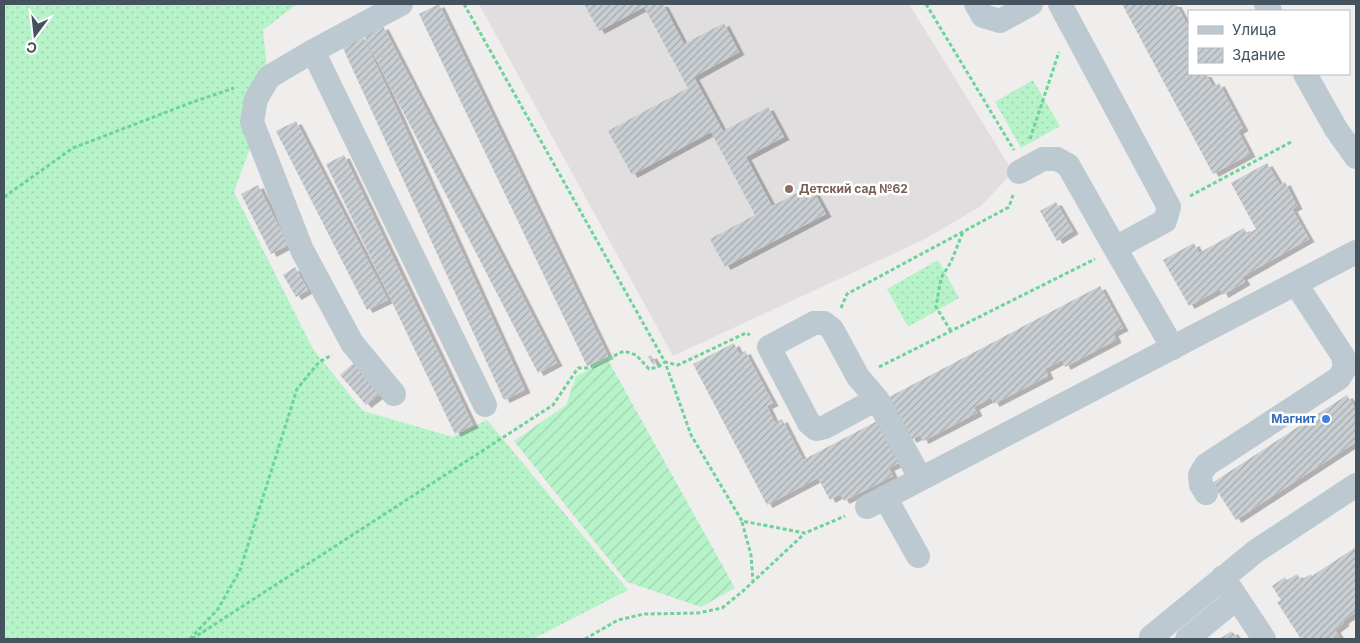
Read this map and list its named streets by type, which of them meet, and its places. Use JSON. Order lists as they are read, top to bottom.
{
  "places": ["Детский сад №62", "Магнит"],
  "legend": ["Улица", "Здание"],
  "north": "bottom"
}
